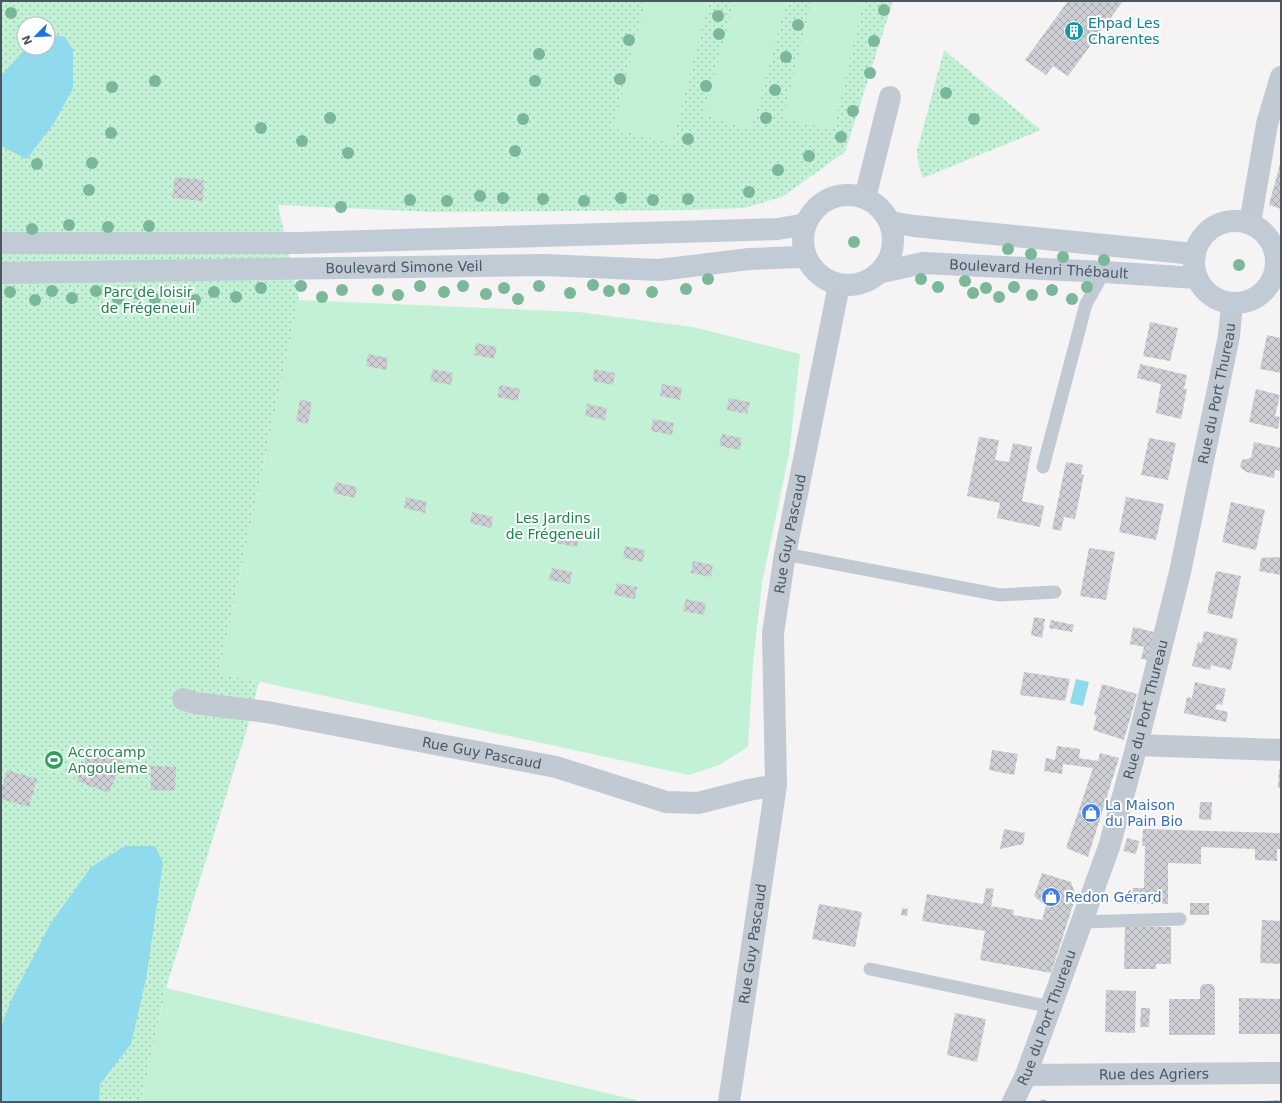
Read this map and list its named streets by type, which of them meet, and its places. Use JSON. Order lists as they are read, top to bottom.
{
  "streets": {
    "main road": ["Boulevard Simone Veil", "Boulevard Henri Thébault"],
    "street": ["Rue du Port Thureau", "Rue Guy Pascaud", "Rue des Agriers"]
  },
  "crossings": [
    ["Boulevard Simone Veil", "Boulevard Henri Thébault"],
    ["Boulevard Simone Veil", "Rue Guy Pascaud"],
    ["Boulevard Henri Thébault", "Rue du Port Thureau"],
    ["Boulevard Henri Thébault", "Rue Guy Pascaud"],
    ["Rue du Port Thureau", "Rue des Agriers"]
  ],
  "parks": ["Parc de loisir de Frégeneuil", "Les Jardins de Frégeneuil"],
  "places": {
    "building": ["Ehpad Les Charentes"],
    "sports": ["Accrocamp Angouleme"],
    "shop": ["La Maison du Pain Bio", "Redon Gérard"]
  },
  "north": "bottom left"
}
